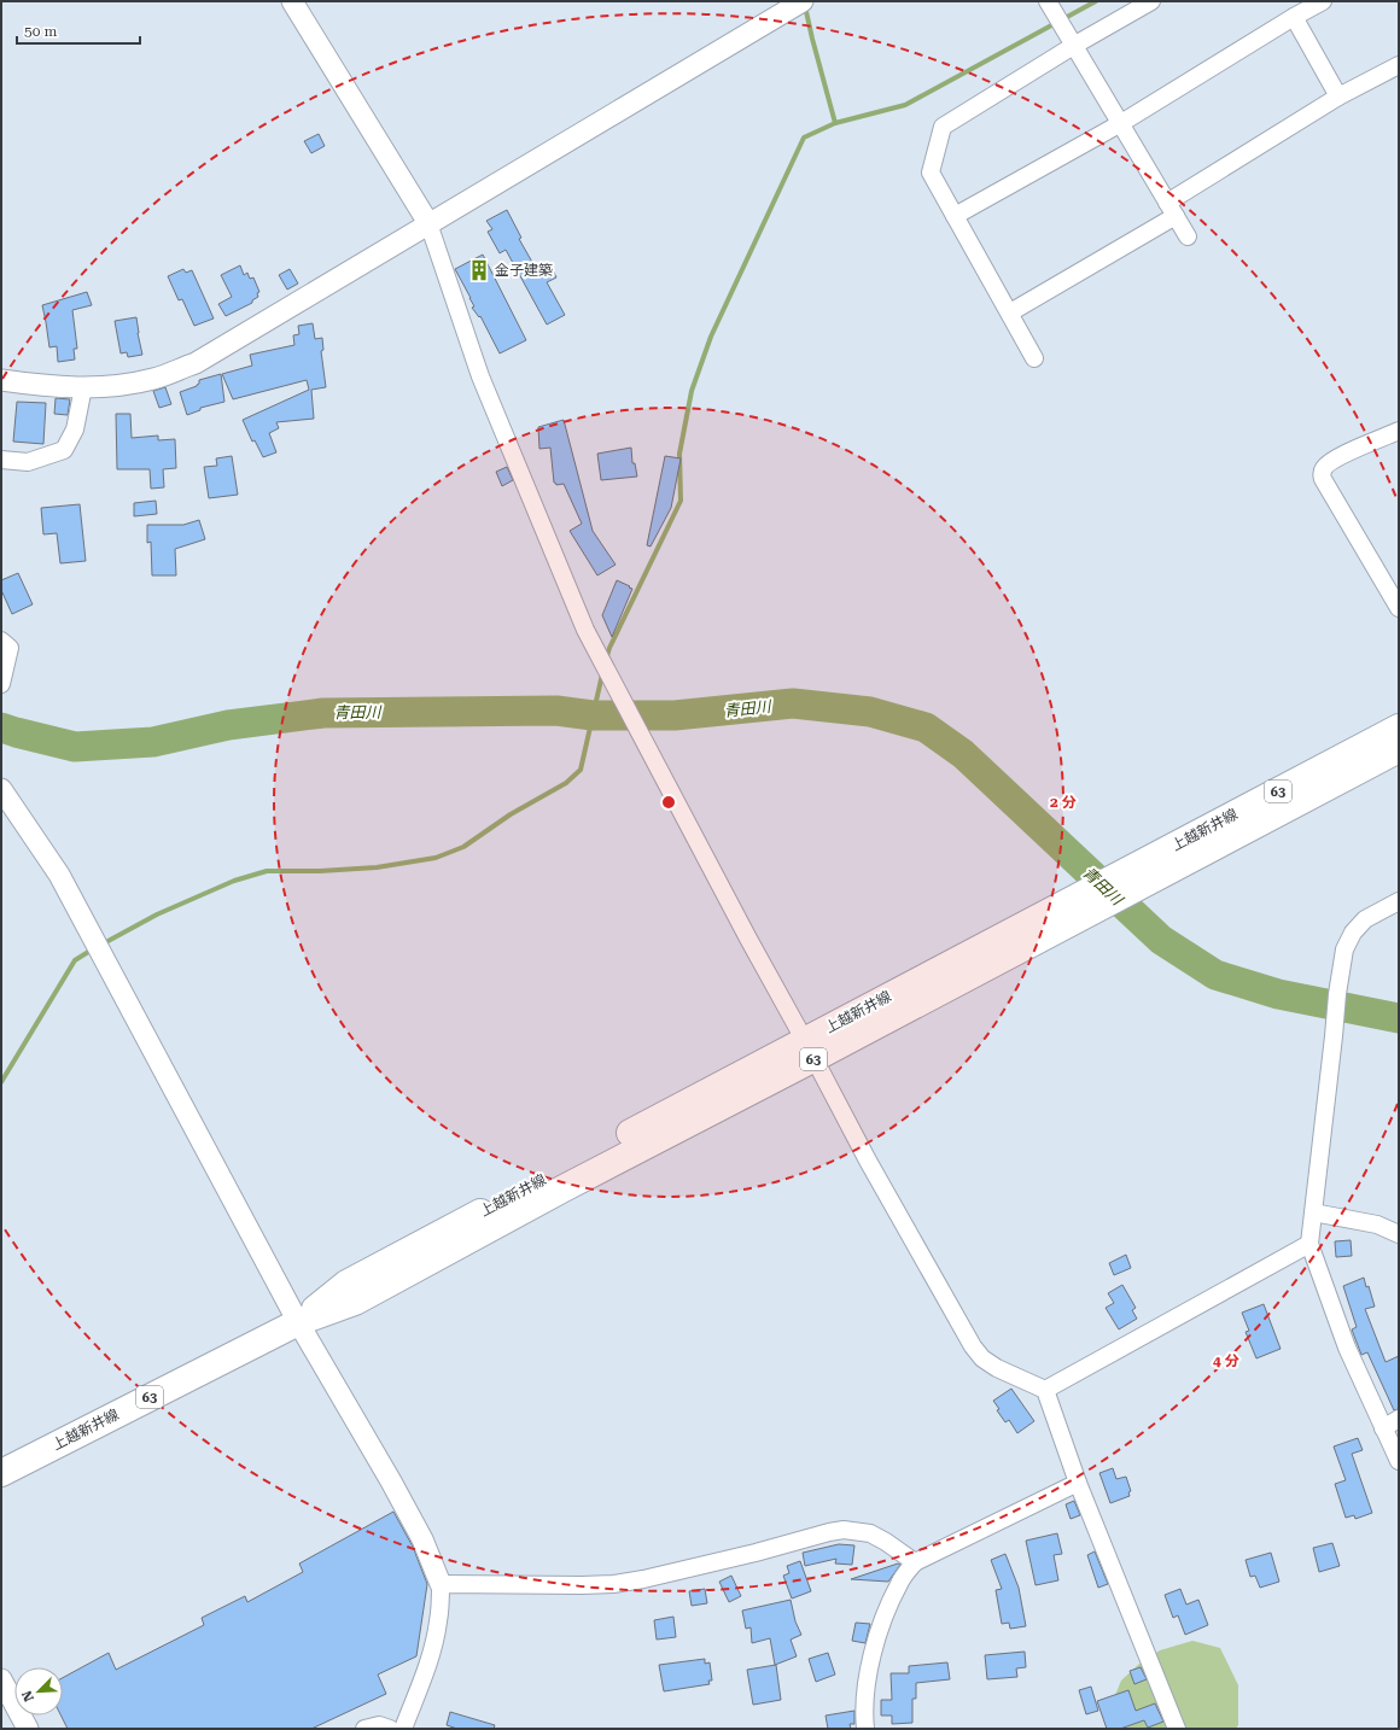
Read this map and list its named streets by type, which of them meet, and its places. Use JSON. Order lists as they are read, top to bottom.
{
  "streets": {
    "main road": ["63", "上越新井線"]
  },
  "water": ["青田川"],
  "places": {
    "building": ["金子建築"]
  },
  "scale_bar": "50 m",
  "north": "bottom left",
  "rings": ["2 分", "4 分"]
}
